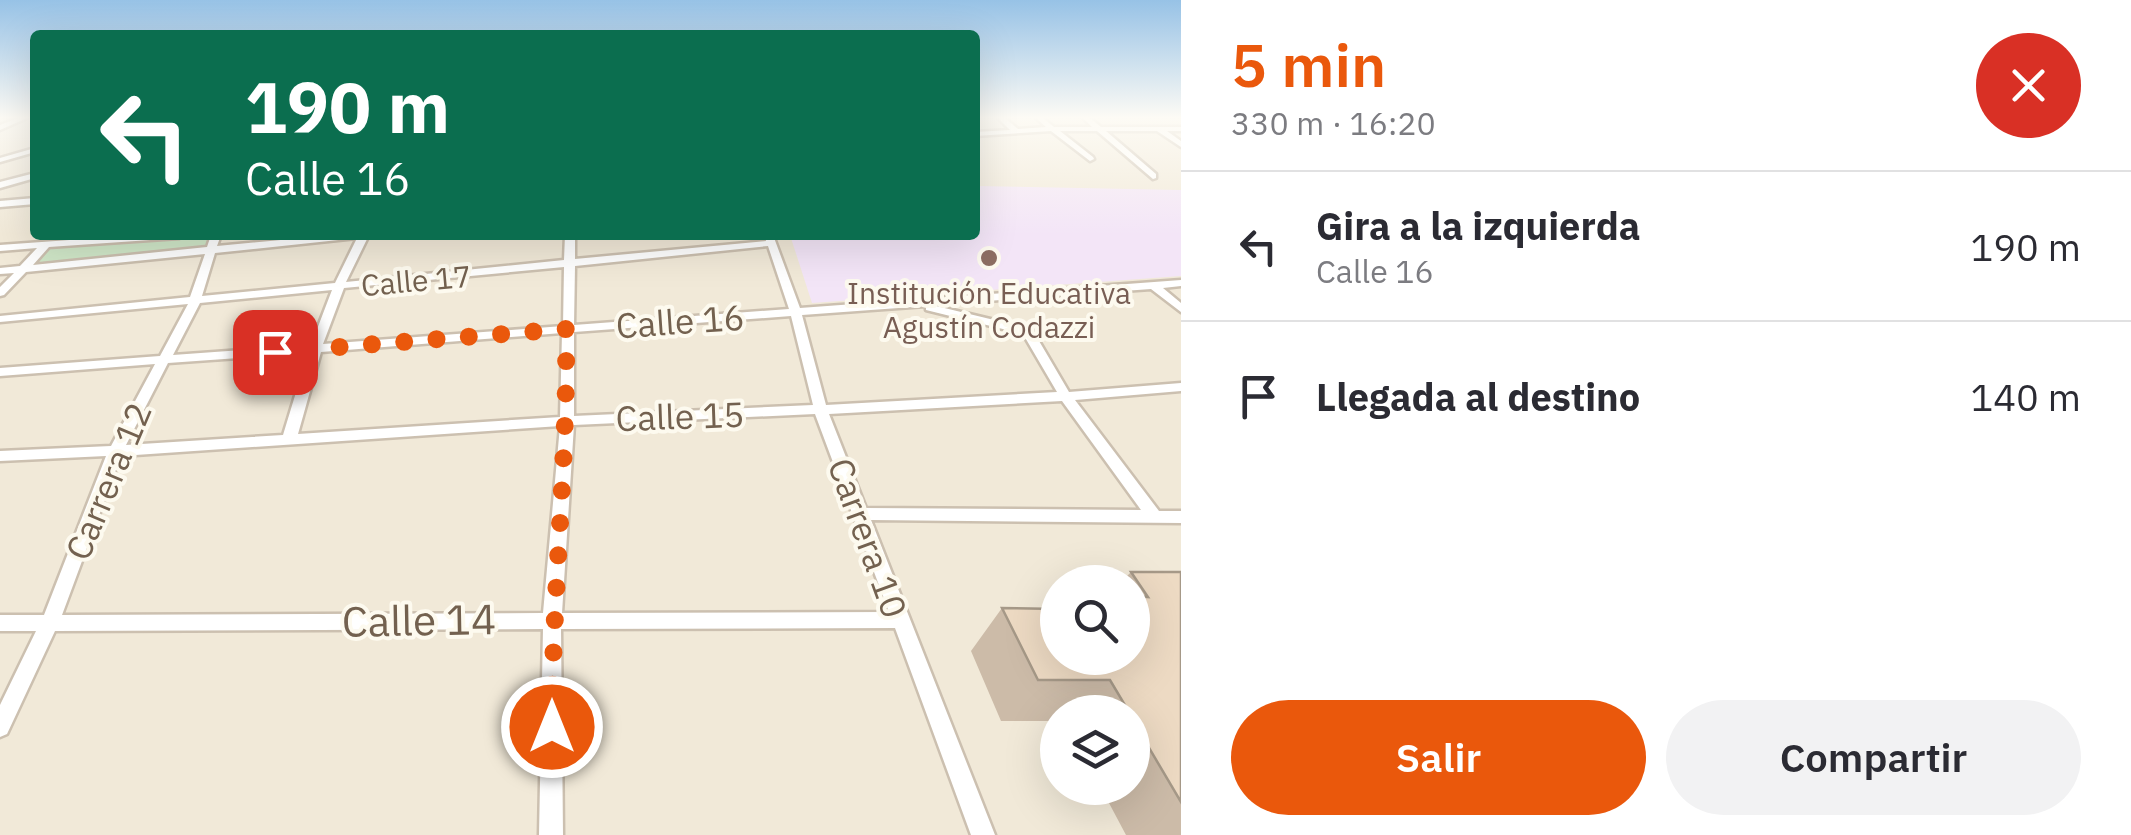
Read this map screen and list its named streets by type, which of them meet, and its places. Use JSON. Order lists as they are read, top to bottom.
{
  "streets": {
    "street": [
      "Calle 17",
      "Calle 16",
      "Calle 15",
      "Carrera 12",
      "Carrera 10",
      "Calle 14"
    ]
  },
  "crossings": [
    ["Calle 17", "Carrera 12"],
    ["Calle 16", "Carrera 12"],
    ["Calle 16", "Carrera 10"],
    ["Calle 15", "Carrera 12"],
    ["Calle 15", "Carrera 10"],
    ["Carrera 12", "Calle 14"],
    ["Carrera 10", "Calle 14"]
  ],
  "places": ["Institución Educativa Agustín Codazzi"],
  "page": {
    "heading": ["5 min", "330 m · 16:20"],
    "turn": ["190 m", "Calle 16"],
    "list": [
      {
        "name": "Gira a la izquierda",
        "note": "Calle 16",
        "value": "190 m"
      },
      {
        "name": "Llegada al destino",
        "value": "140 m"
      }
    ],
    "buttons": ["Salir", "Compartir"]
  }
}
